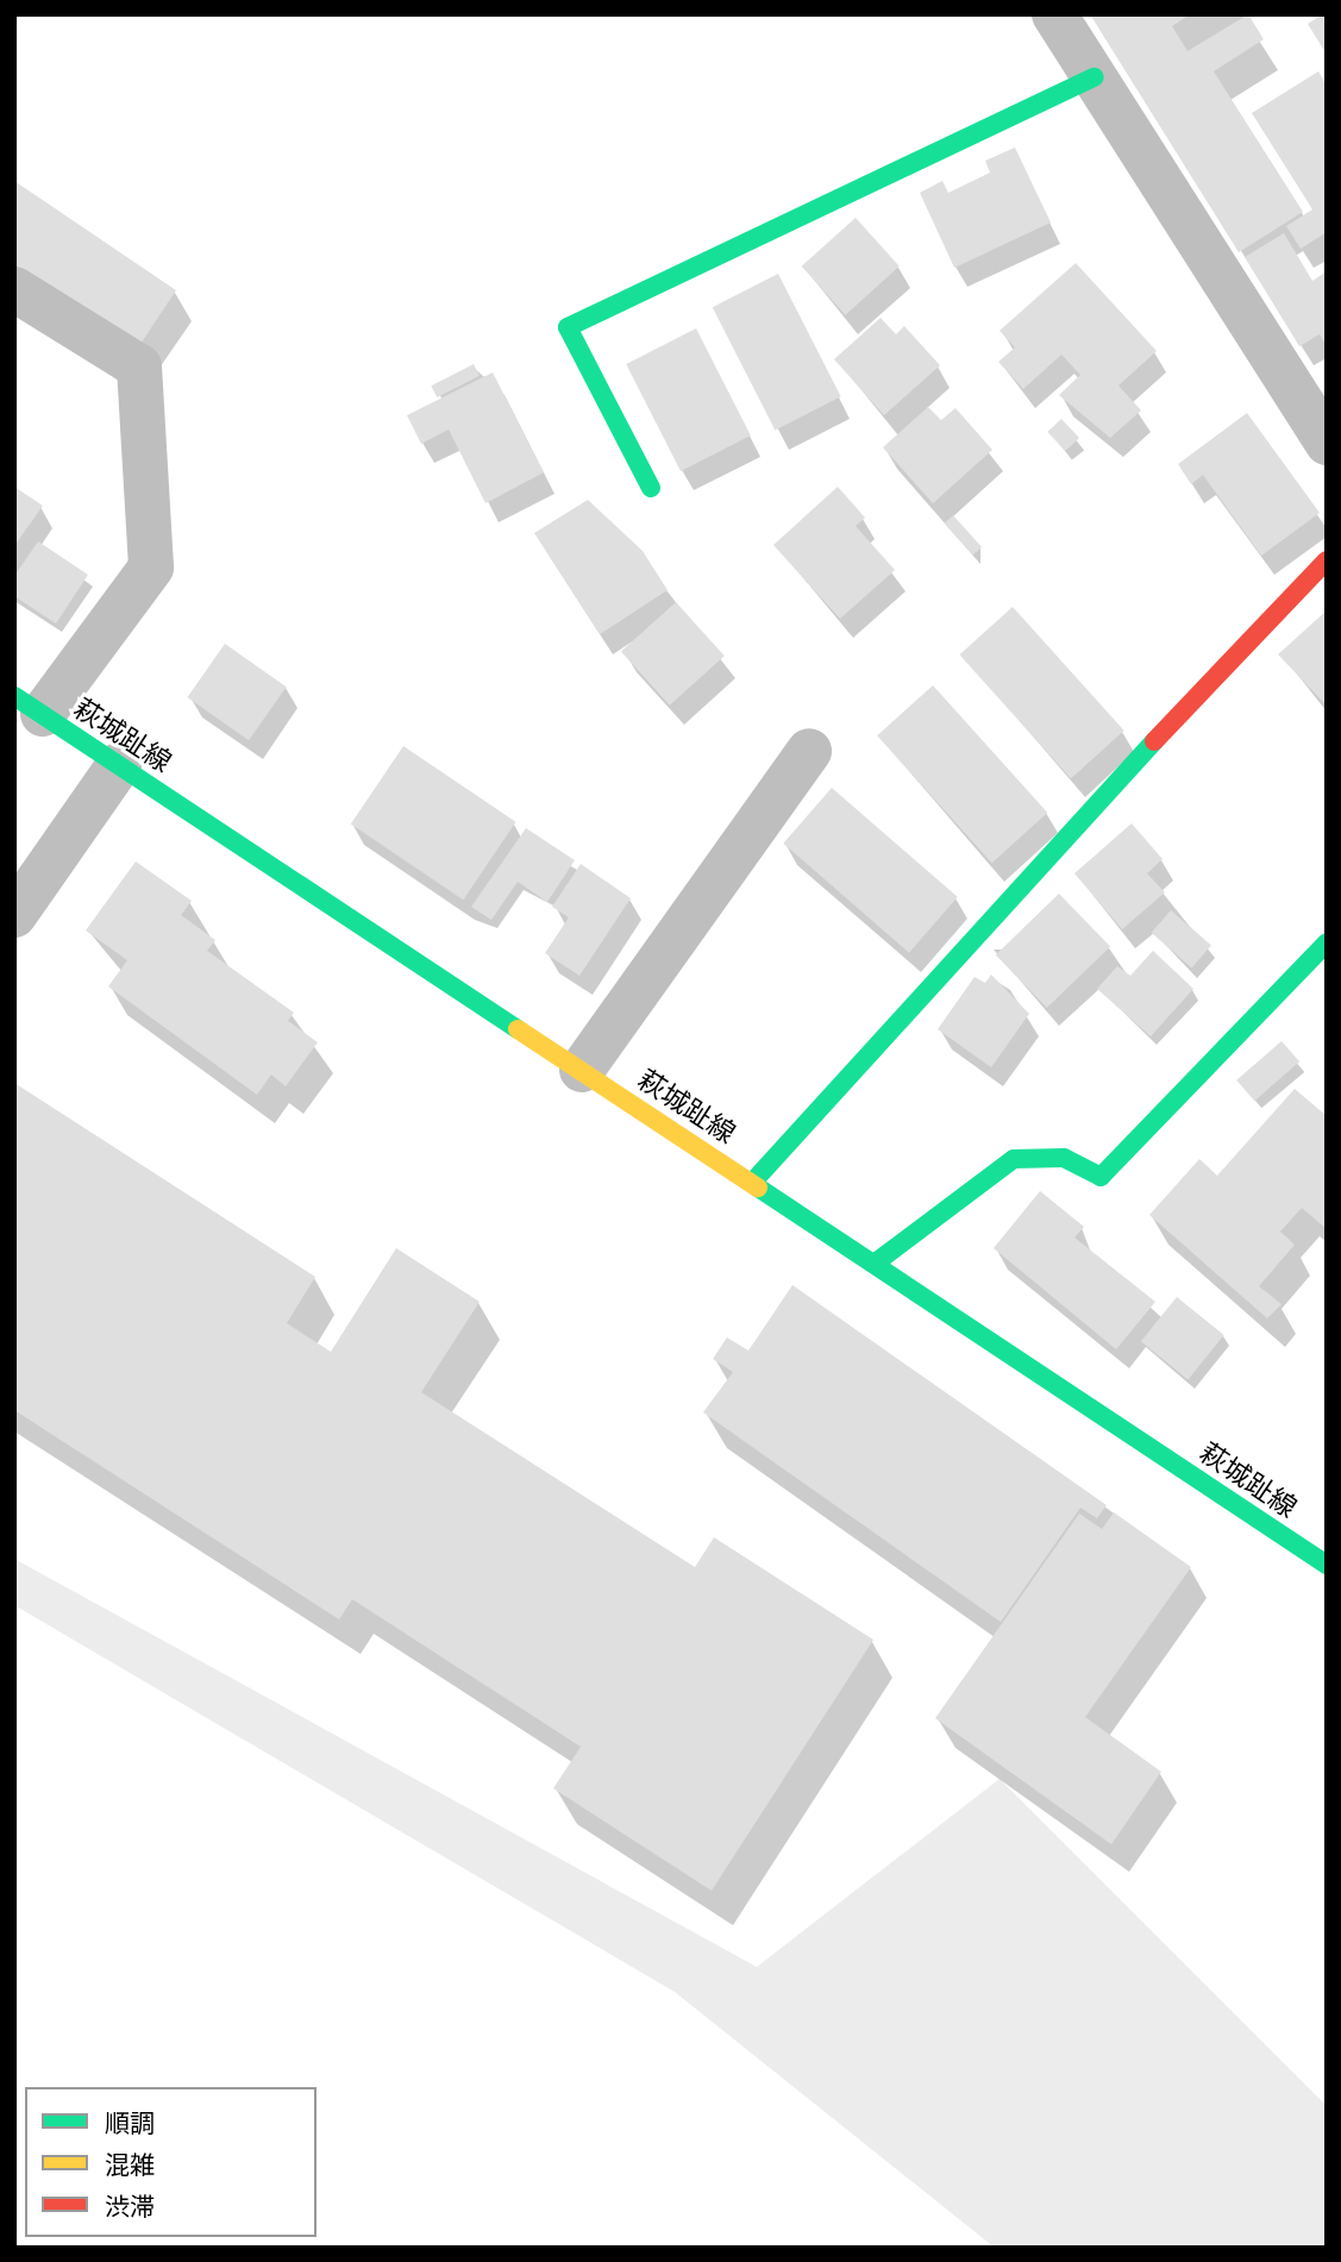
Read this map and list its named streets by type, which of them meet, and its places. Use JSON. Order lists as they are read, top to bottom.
{
  "streets": {
    "street": ["萩城趾線"]
  },
  "legend": ["順調", "混雑", "渋滞"]
}
